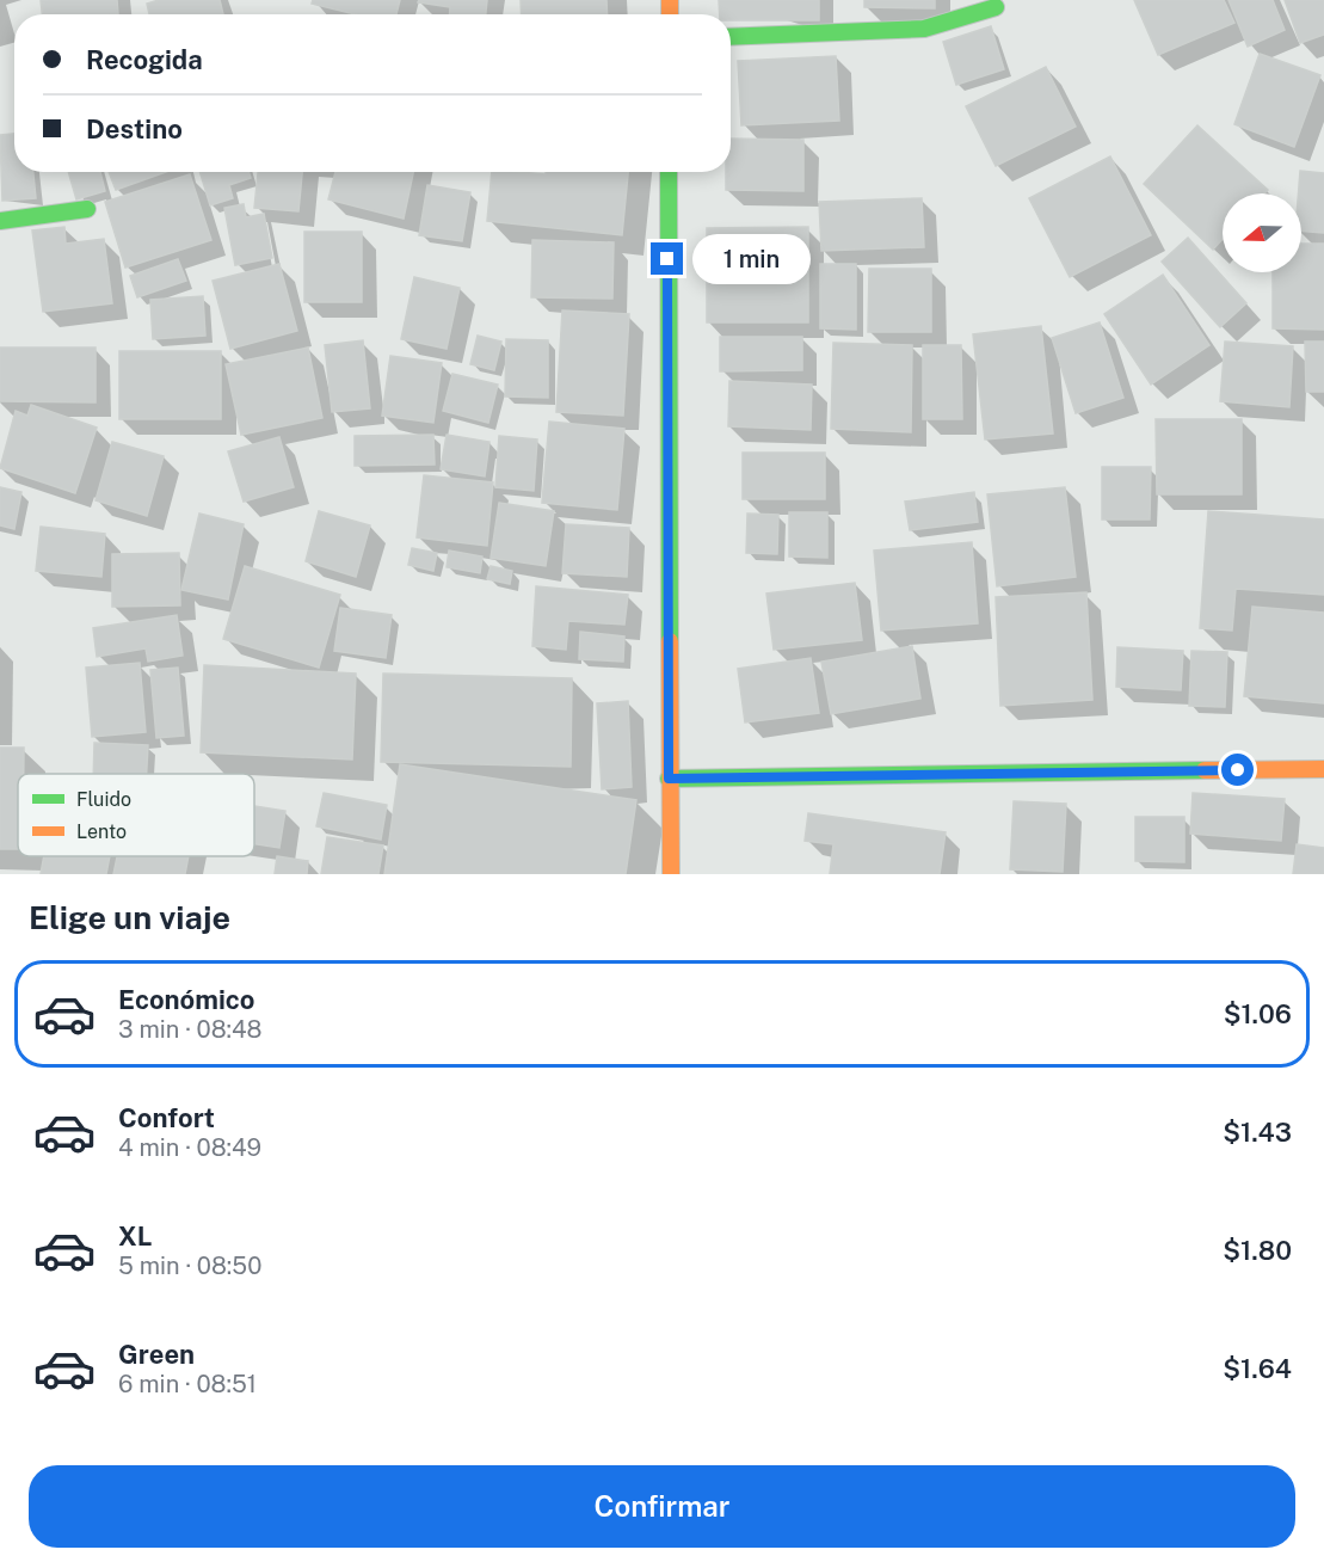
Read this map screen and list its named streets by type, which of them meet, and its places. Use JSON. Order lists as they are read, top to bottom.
{
  "legend": ["Fluido", "Lento"],
  "north": "left",
  "page": {
    "banner": ["Recogida", "Destino"],
    "bubble": "1 min",
    "heading": "Elige un viaje",
    "list": [
      {
        "name": "Económico",
        "note": "3 min · 08:48",
        "value": "$1.06"
      },
      {
        "name": "Confort",
        "note": "4 min · 08:49",
        "value": "$1.43"
      },
      {
        "name": "XL",
        "note": "5 min · 08:50",
        "value": "$1.80"
      },
      {
        "name": "Green",
        "note": "6 min · 08:51",
        "value": "$1.64"
      }
    ],
    "buttons": "Confirmar"
  }
}
